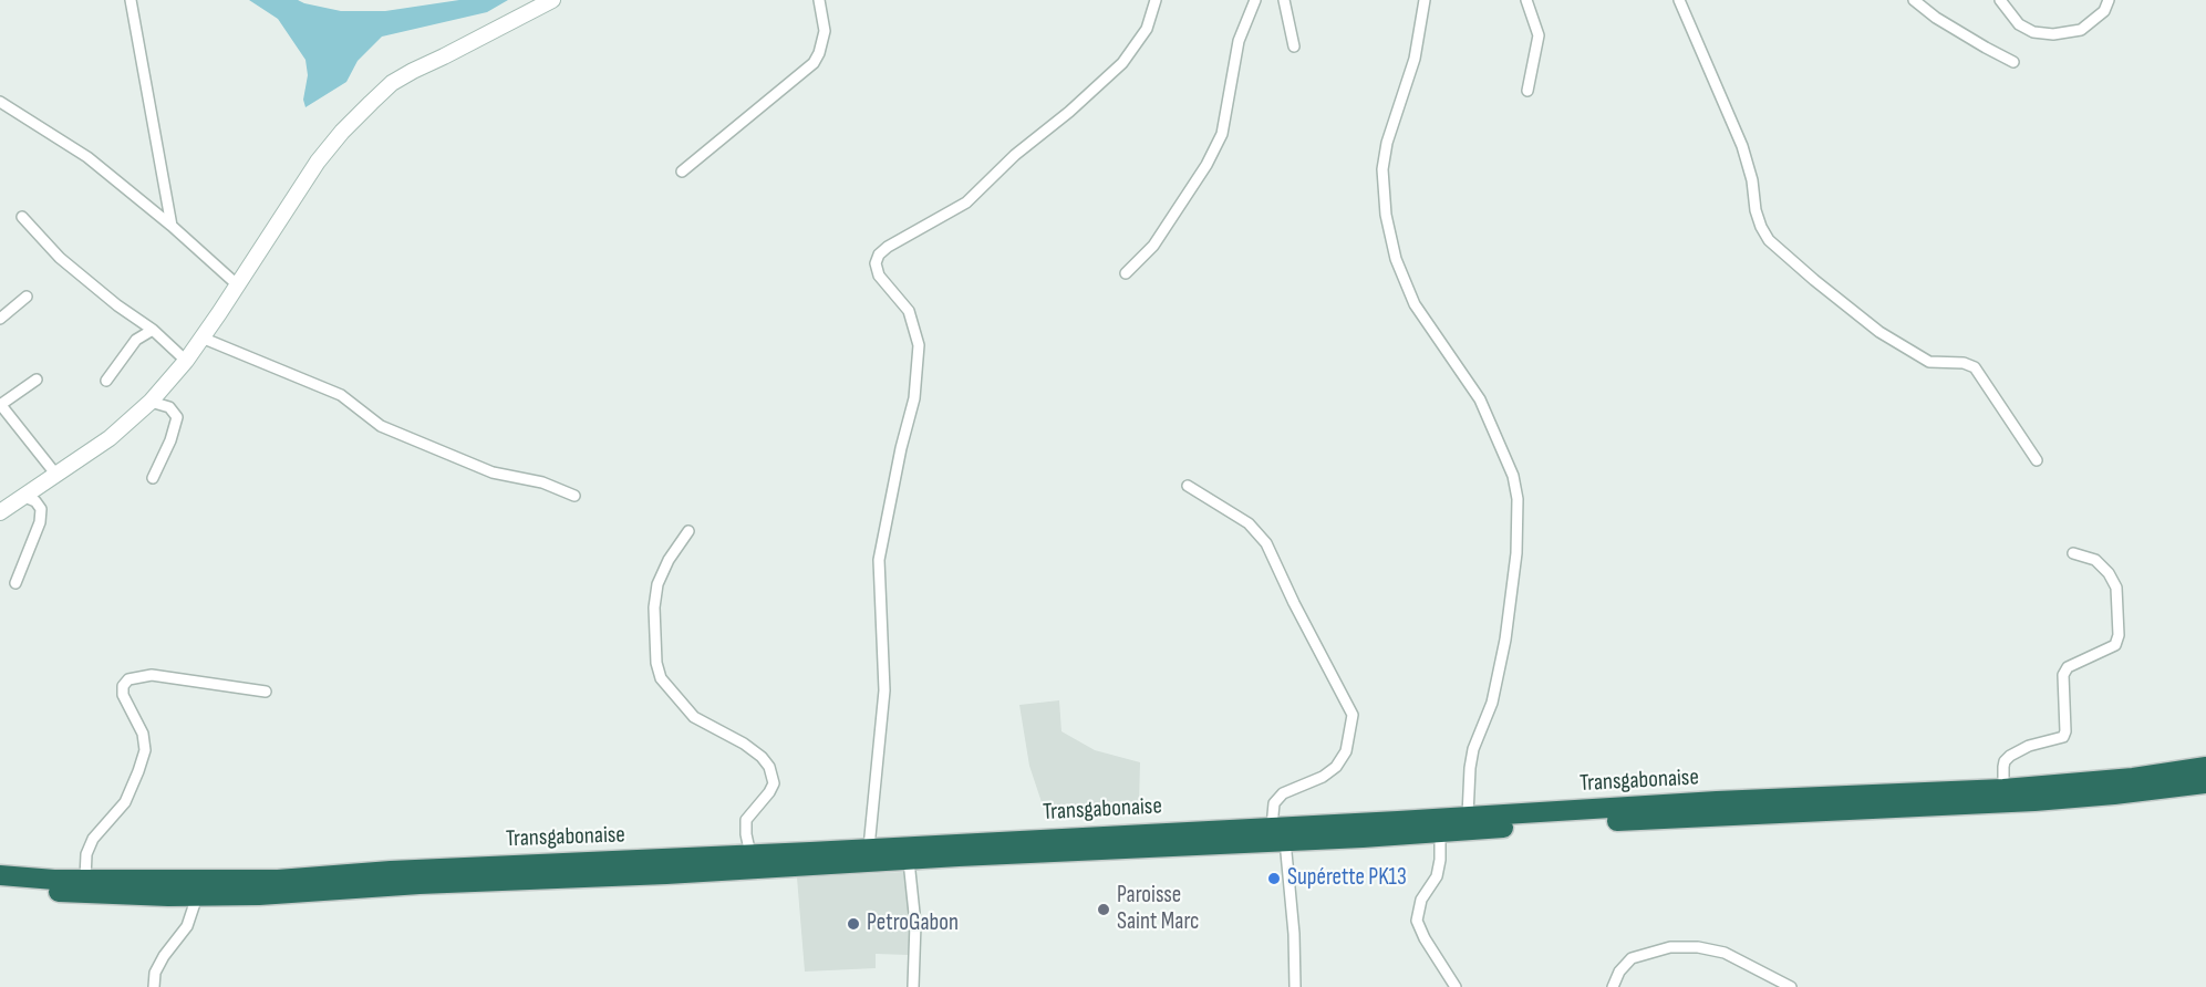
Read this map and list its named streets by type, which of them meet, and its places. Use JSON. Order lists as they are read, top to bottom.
{
  "streets": {
    "highway": ["Transgabonaise"]
  },
  "places": ["Supérette PK13", "Paroisse Saint Marc", "PetroGabon"]
}
